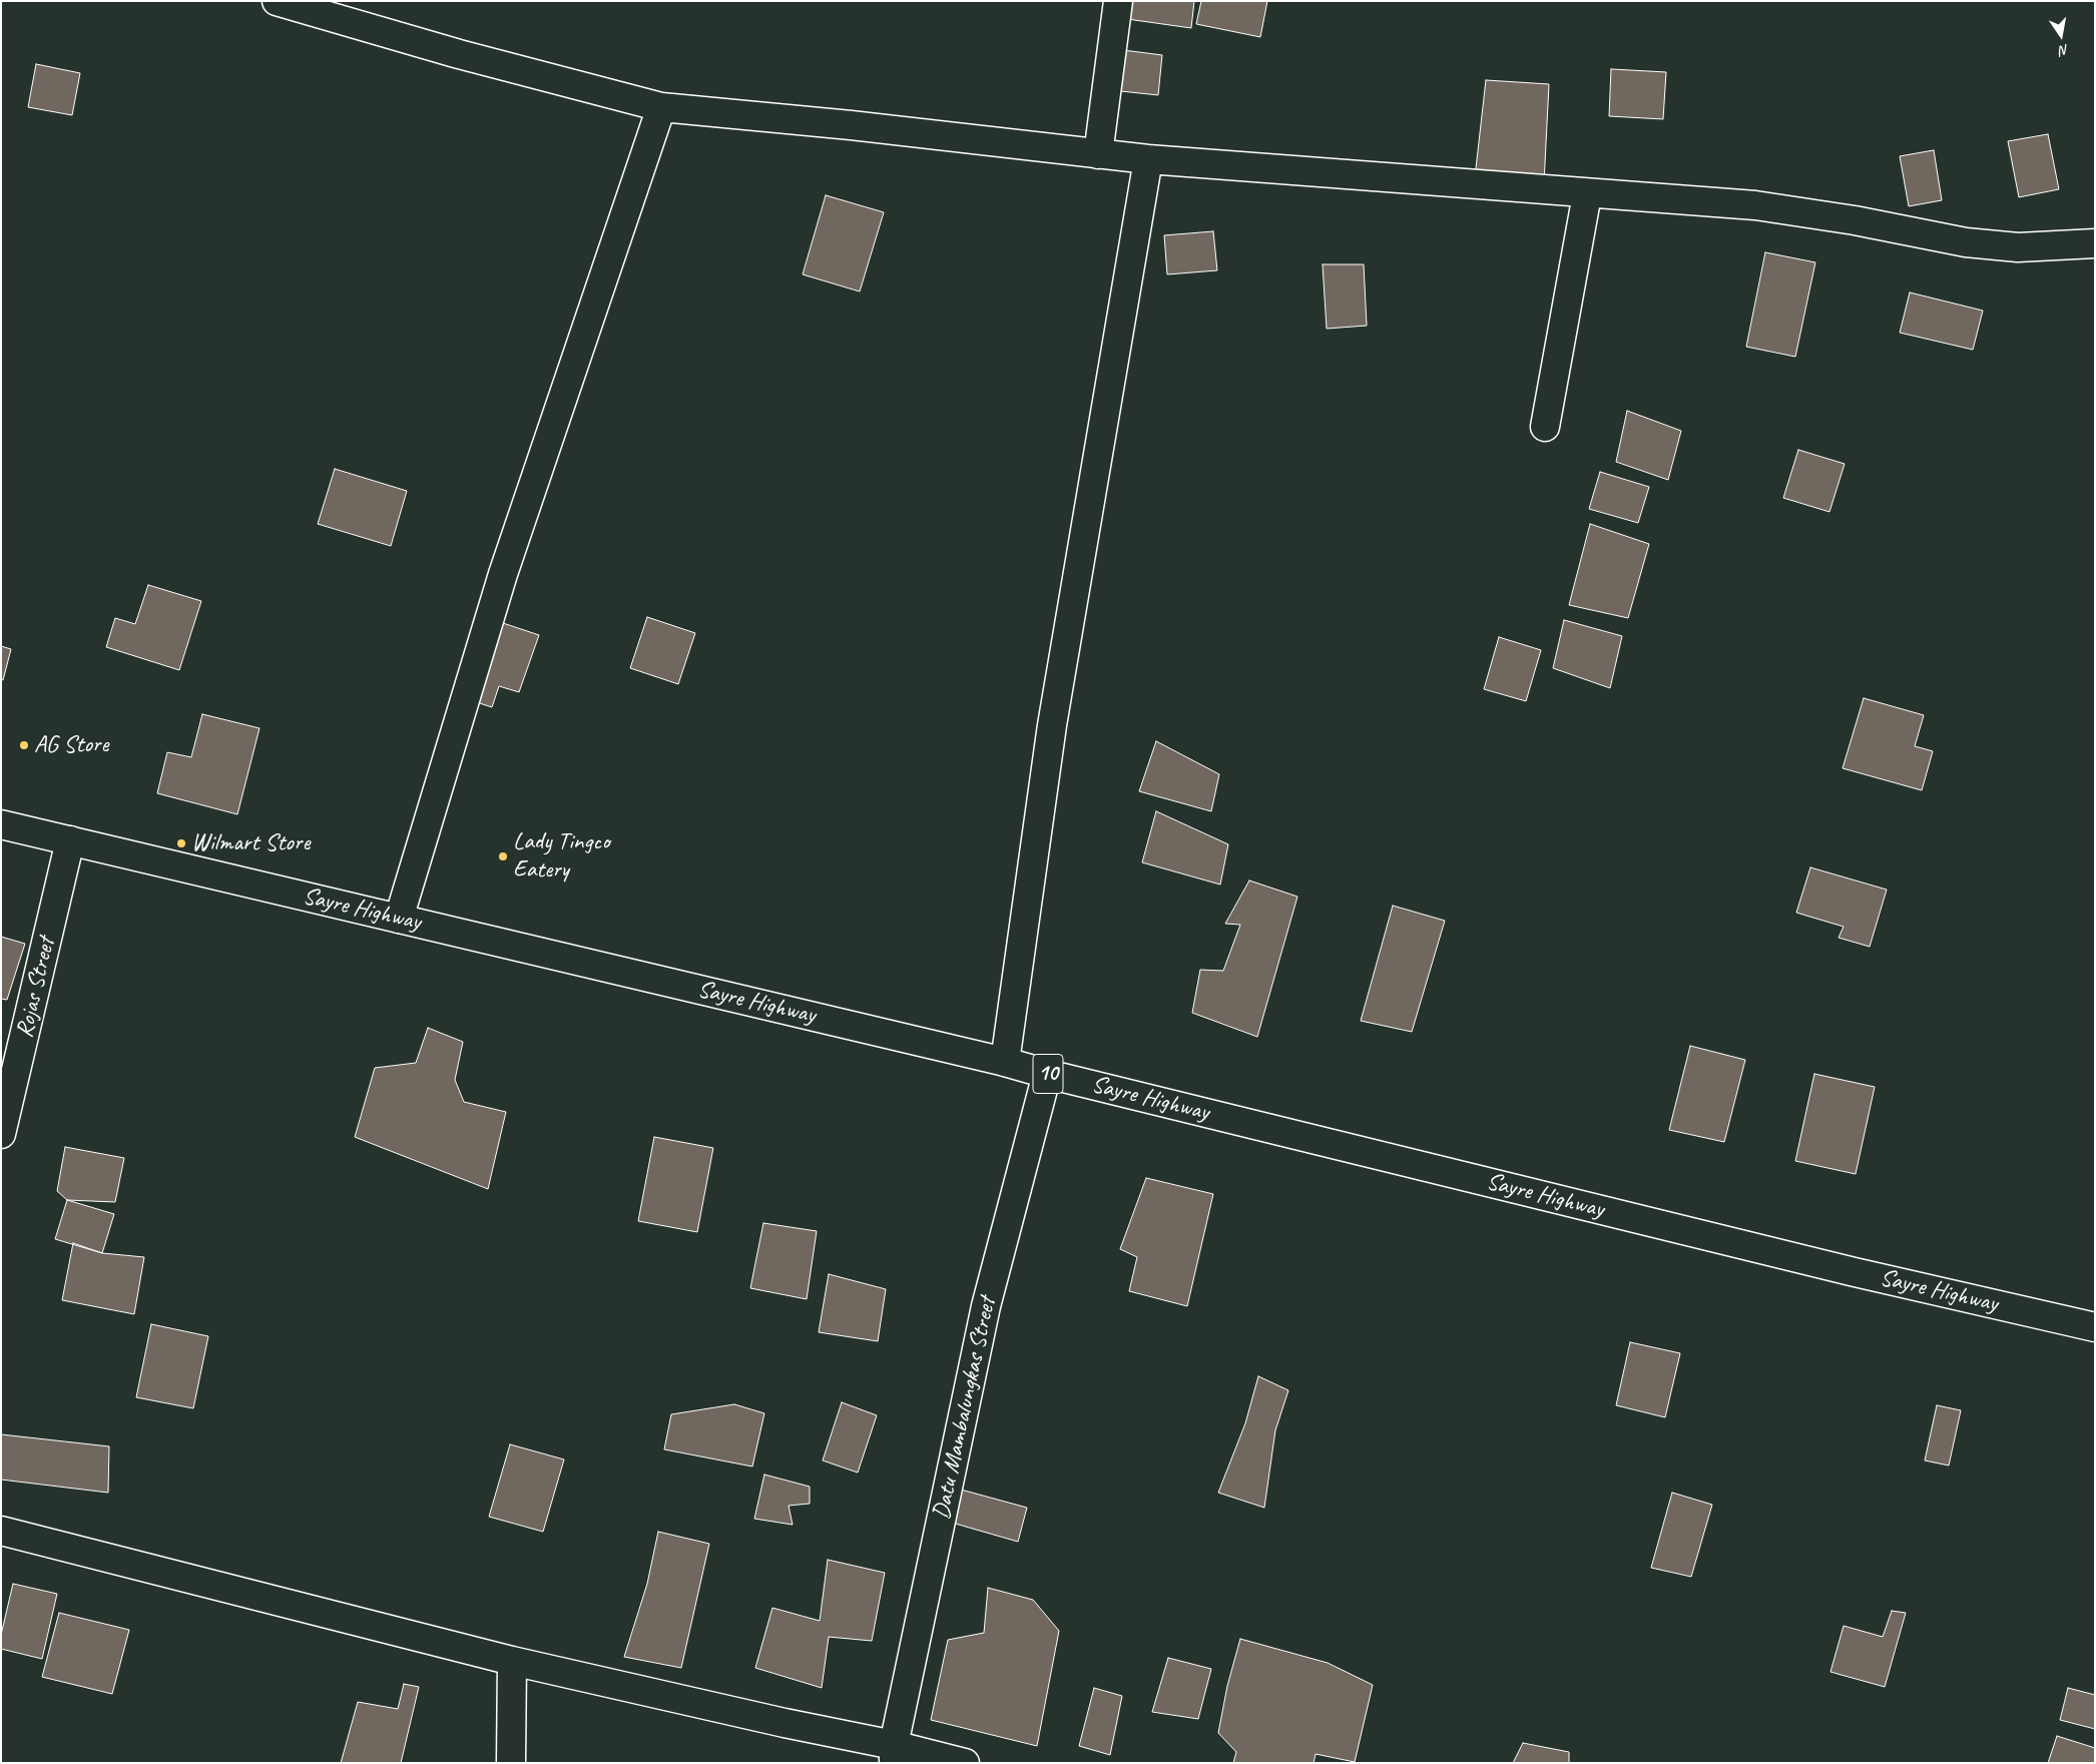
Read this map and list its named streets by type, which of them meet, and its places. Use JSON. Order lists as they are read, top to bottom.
{
  "streets": {
    "main road": [
      "Sayre Highway",
      "Rojas Street",
      "10",
      "Datu Mambalungkas Street"
    ]
  },
  "crossings": [
    ["Sayre Highway", "Rojas Street"],
    ["Sayre Highway", "Datu Mambalungkas Street"]
  ],
  "places": ["AG Store", "Wilmart Store", "Lady Tingco Eatery"],
  "north": "bottom"
}
